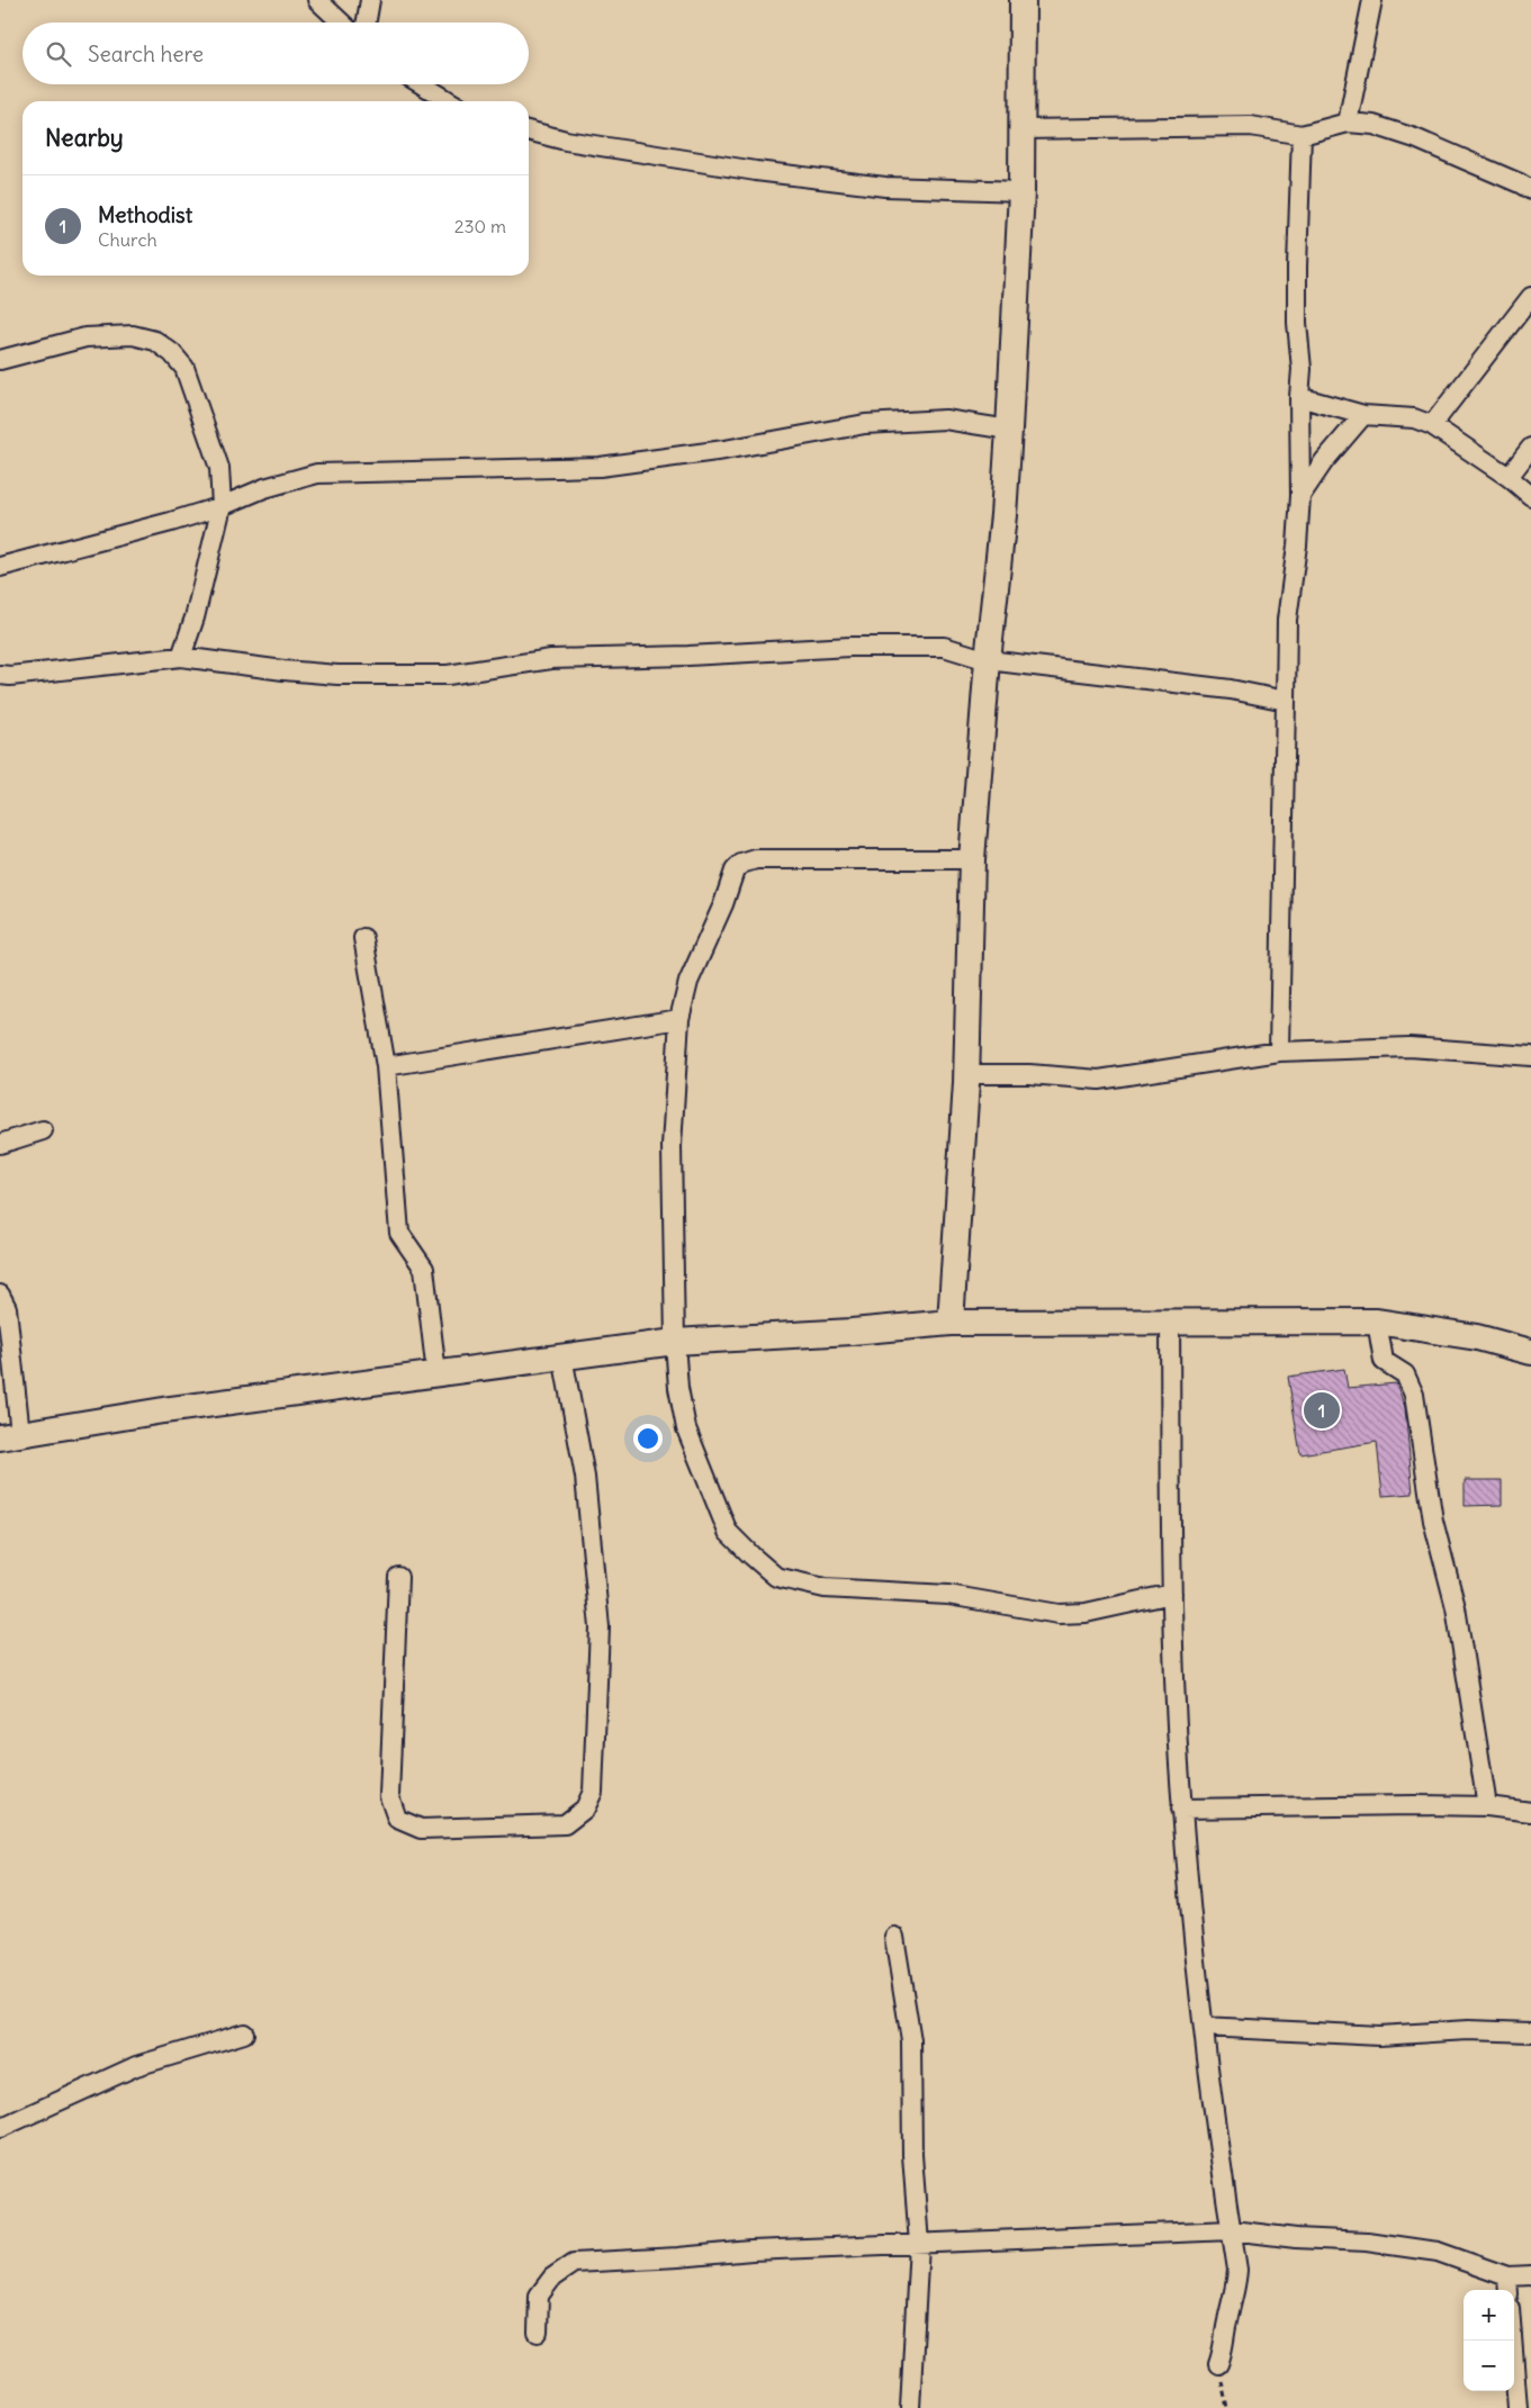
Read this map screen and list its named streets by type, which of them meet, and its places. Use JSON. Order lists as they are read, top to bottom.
{
  "page": {
    "search": "Search here",
    "heading": "Nearby",
    "list": [
      {
        "mark": "1",
        "name": "Methodist",
        "note": "Church",
        "value": "230 m"
      }
    ],
    "pins": "1",
    "map_buttons": ["+", "−"]
  }
}
